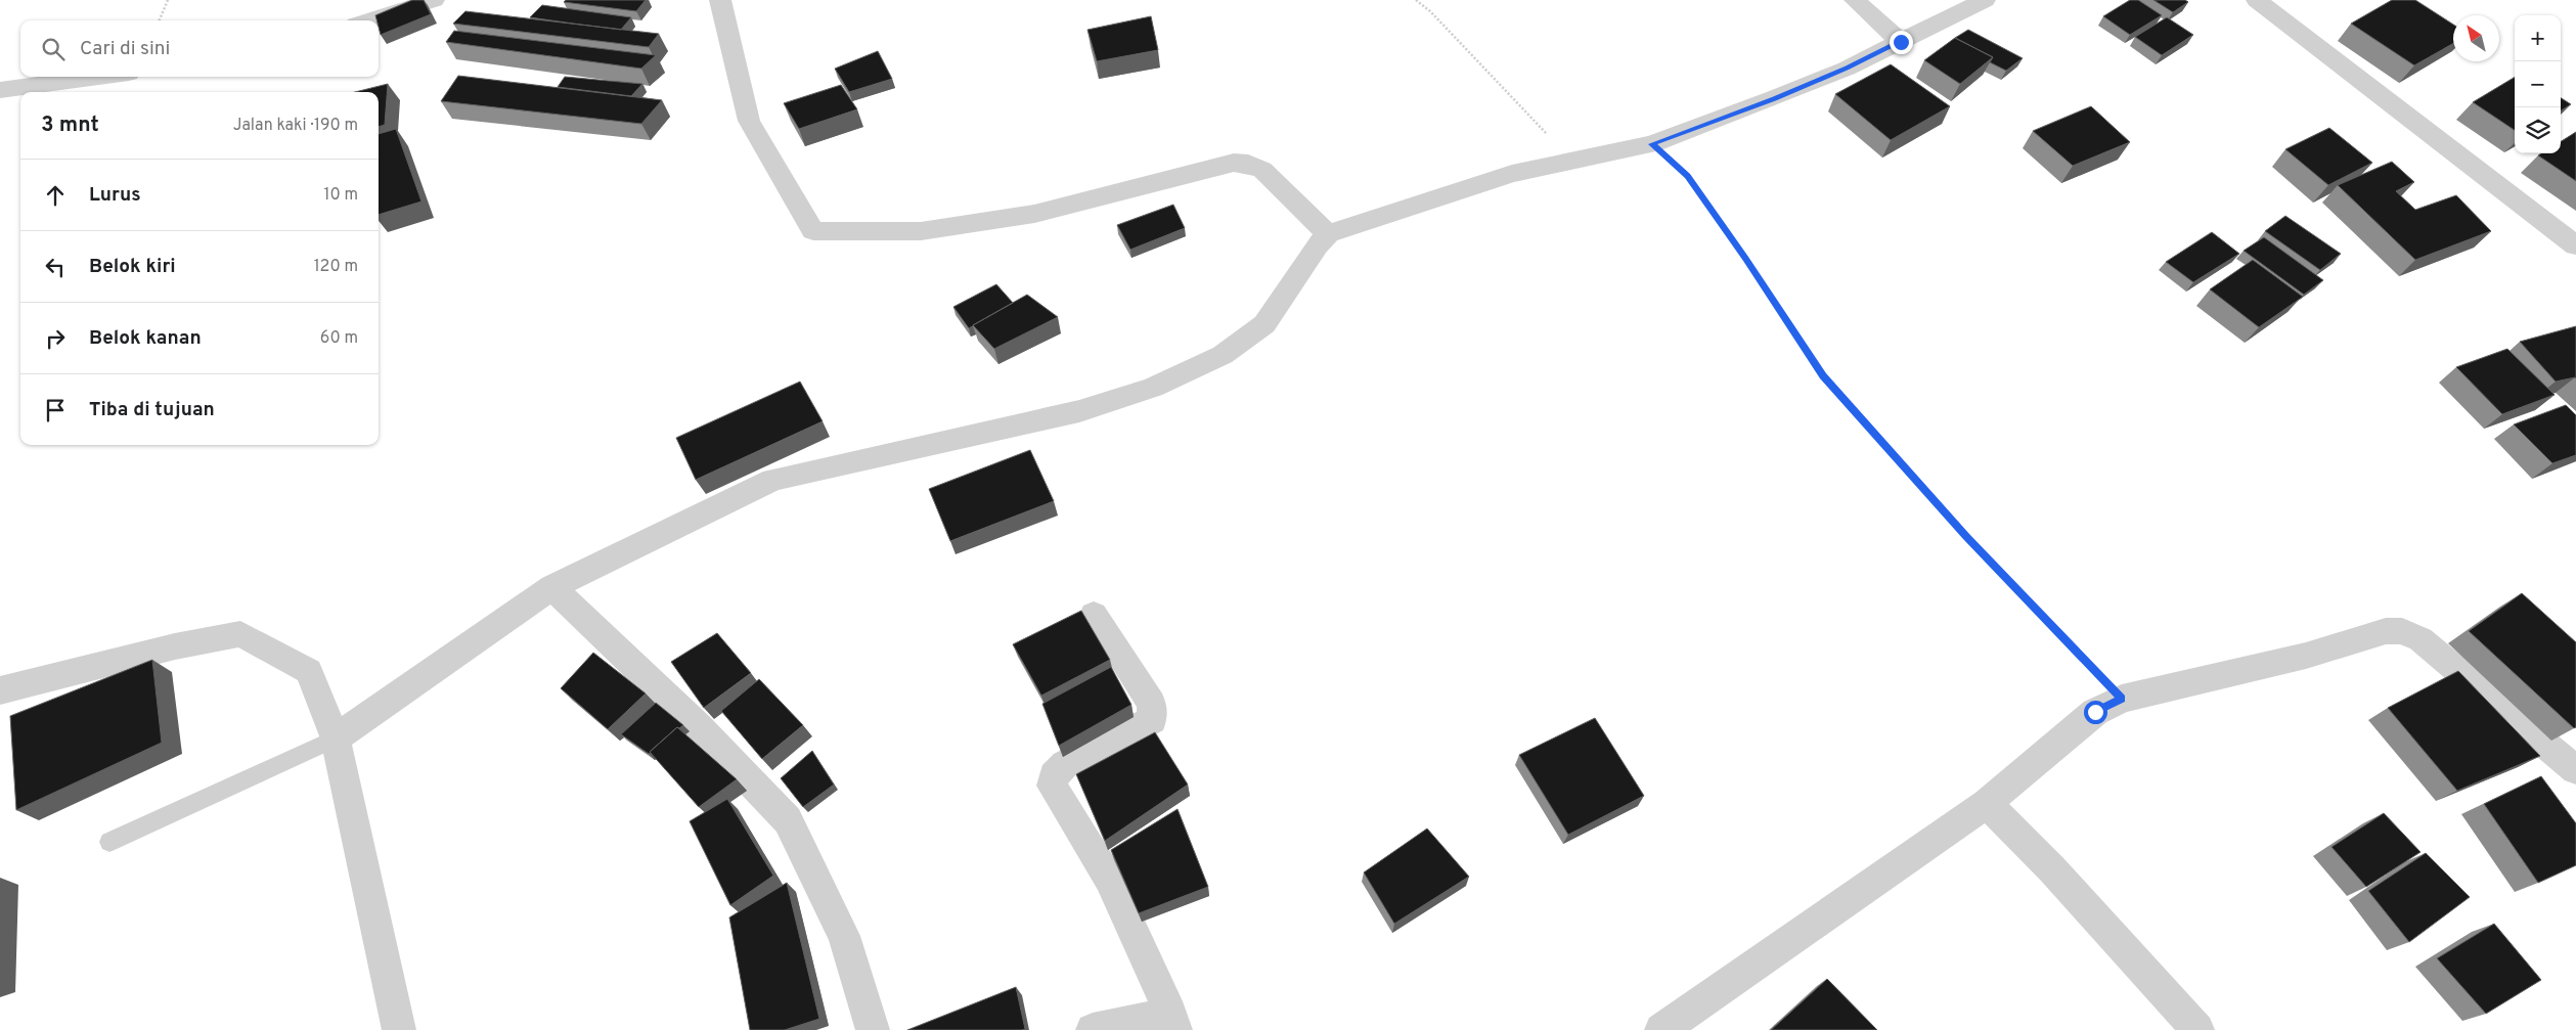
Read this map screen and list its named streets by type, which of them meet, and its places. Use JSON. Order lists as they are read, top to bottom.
{
  "north": "top left",
  "page": {
    "map_buttons": ["+", "−"],
    "search": "Cari di sini",
    "heading": ["3 mnt", "Jalan kaki · 190 m"],
    "list": [
      ["Lurus", "10 m"],
      ["Belok kiri", "120 m"],
      ["Belok kanan", "60 m"],
      "Tiba di tujuan"
    ]
  }
}
